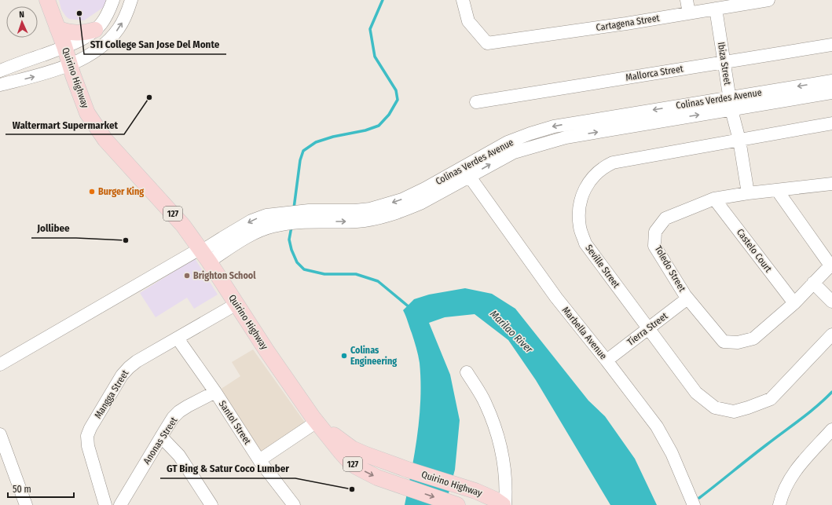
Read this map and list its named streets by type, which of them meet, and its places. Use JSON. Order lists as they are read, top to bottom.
{
  "streets": {
    "main road": ["Quirino Highway", "127"],
    "street": [
      "Cartagena Street",
      "Ibiza Street",
      "Mallorca Street",
      "Colinas Verdes Avenue",
      "Castelo Court",
      "Seville Street",
      "Toledo Street",
      "Tierra Street",
      "Marbella Avenue",
      "Mangga Street",
      "Santol Street",
      "Anonas Street"
    ]
  },
  "crossings": [
    ["Cartagena Street", "Ibiza Street"],
    ["Ibiza Street", "Mallorca Street"],
    ["Ibiza Street", "Colinas Verdes Avenue"],
    ["Ibiza Street", "Seville Street"],
    ["Ibiza Street", "Toledo Street"],
    ["Quirino Highway", "Colinas Verdes Avenue"],
    ["Quirino Highway", "Mangga Street"],
    ["Colinas Verdes Avenue", "Marbella Avenue"],
    ["Castelo Court", "Toledo Street"],
    ["Seville Street", "Tierra Street"],
    ["Toledo Street", "Tierra Street"],
    ["Tierra Street", "Marbella Avenue"],
    ["Mangga Street", "Santol Street"],
    ["Santol Street", "Anonas Street"]
  ],
  "water": ["Marilao River"],
  "places": [
    "STI College San Jose Del Monte",
    "Waltermart Supermarket",
    "Burger King",
    "Jollibee",
    "Brighton School",
    "Colinas Engineering",
    "GT Bing & Satur Coco Lumber"
  ],
  "scale_bar": "50 m",
  "north": "top"
}
